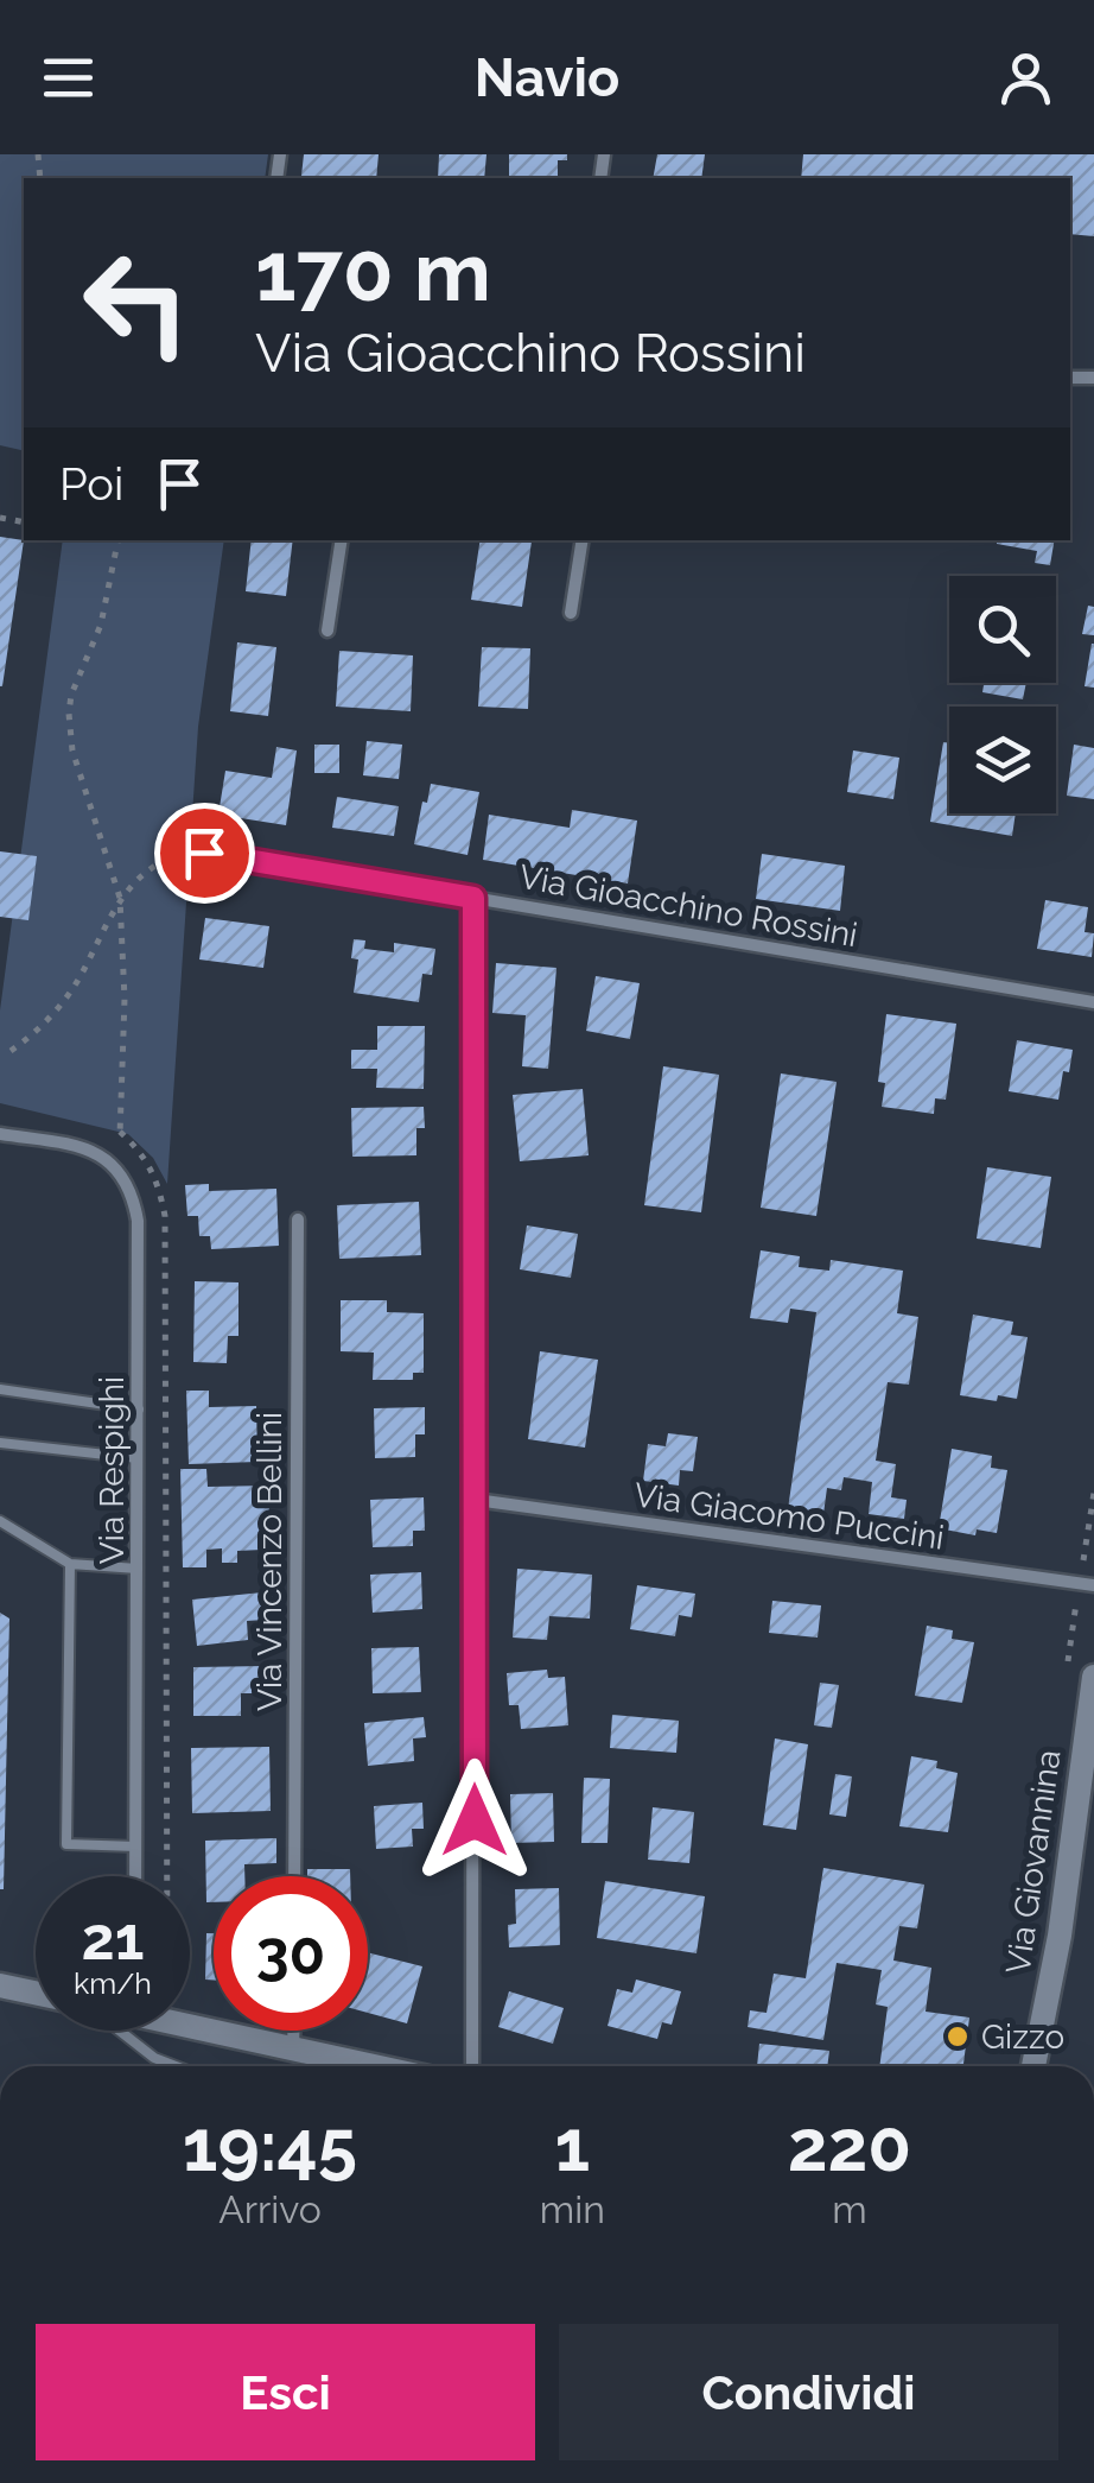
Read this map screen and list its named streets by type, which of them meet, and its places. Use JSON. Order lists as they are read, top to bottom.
{
  "streets": {
    "main road": ["Via Giovannina"],
    "street": [
      "Via Gioacchino Rossini",
      "Via Respighi",
      "Via Giacomo Puccini",
      "Via Vincenzo Bellini"
    ]
  },
  "places": ["Gizzo"],
  "page": {
    "header": "Navio",
    "turn": ["170 m", "Via Gioacchino Rossini"],
    "then": "Poi",
    "speed": "21 km/h",
    "limit": "30",
    "eta": [
      "19:45",
      "Arrivo",
      "1",
      "min",
      "220",
      "m"
    ],
    "buttons": ["Esci", "Condividi"]
  }
}
